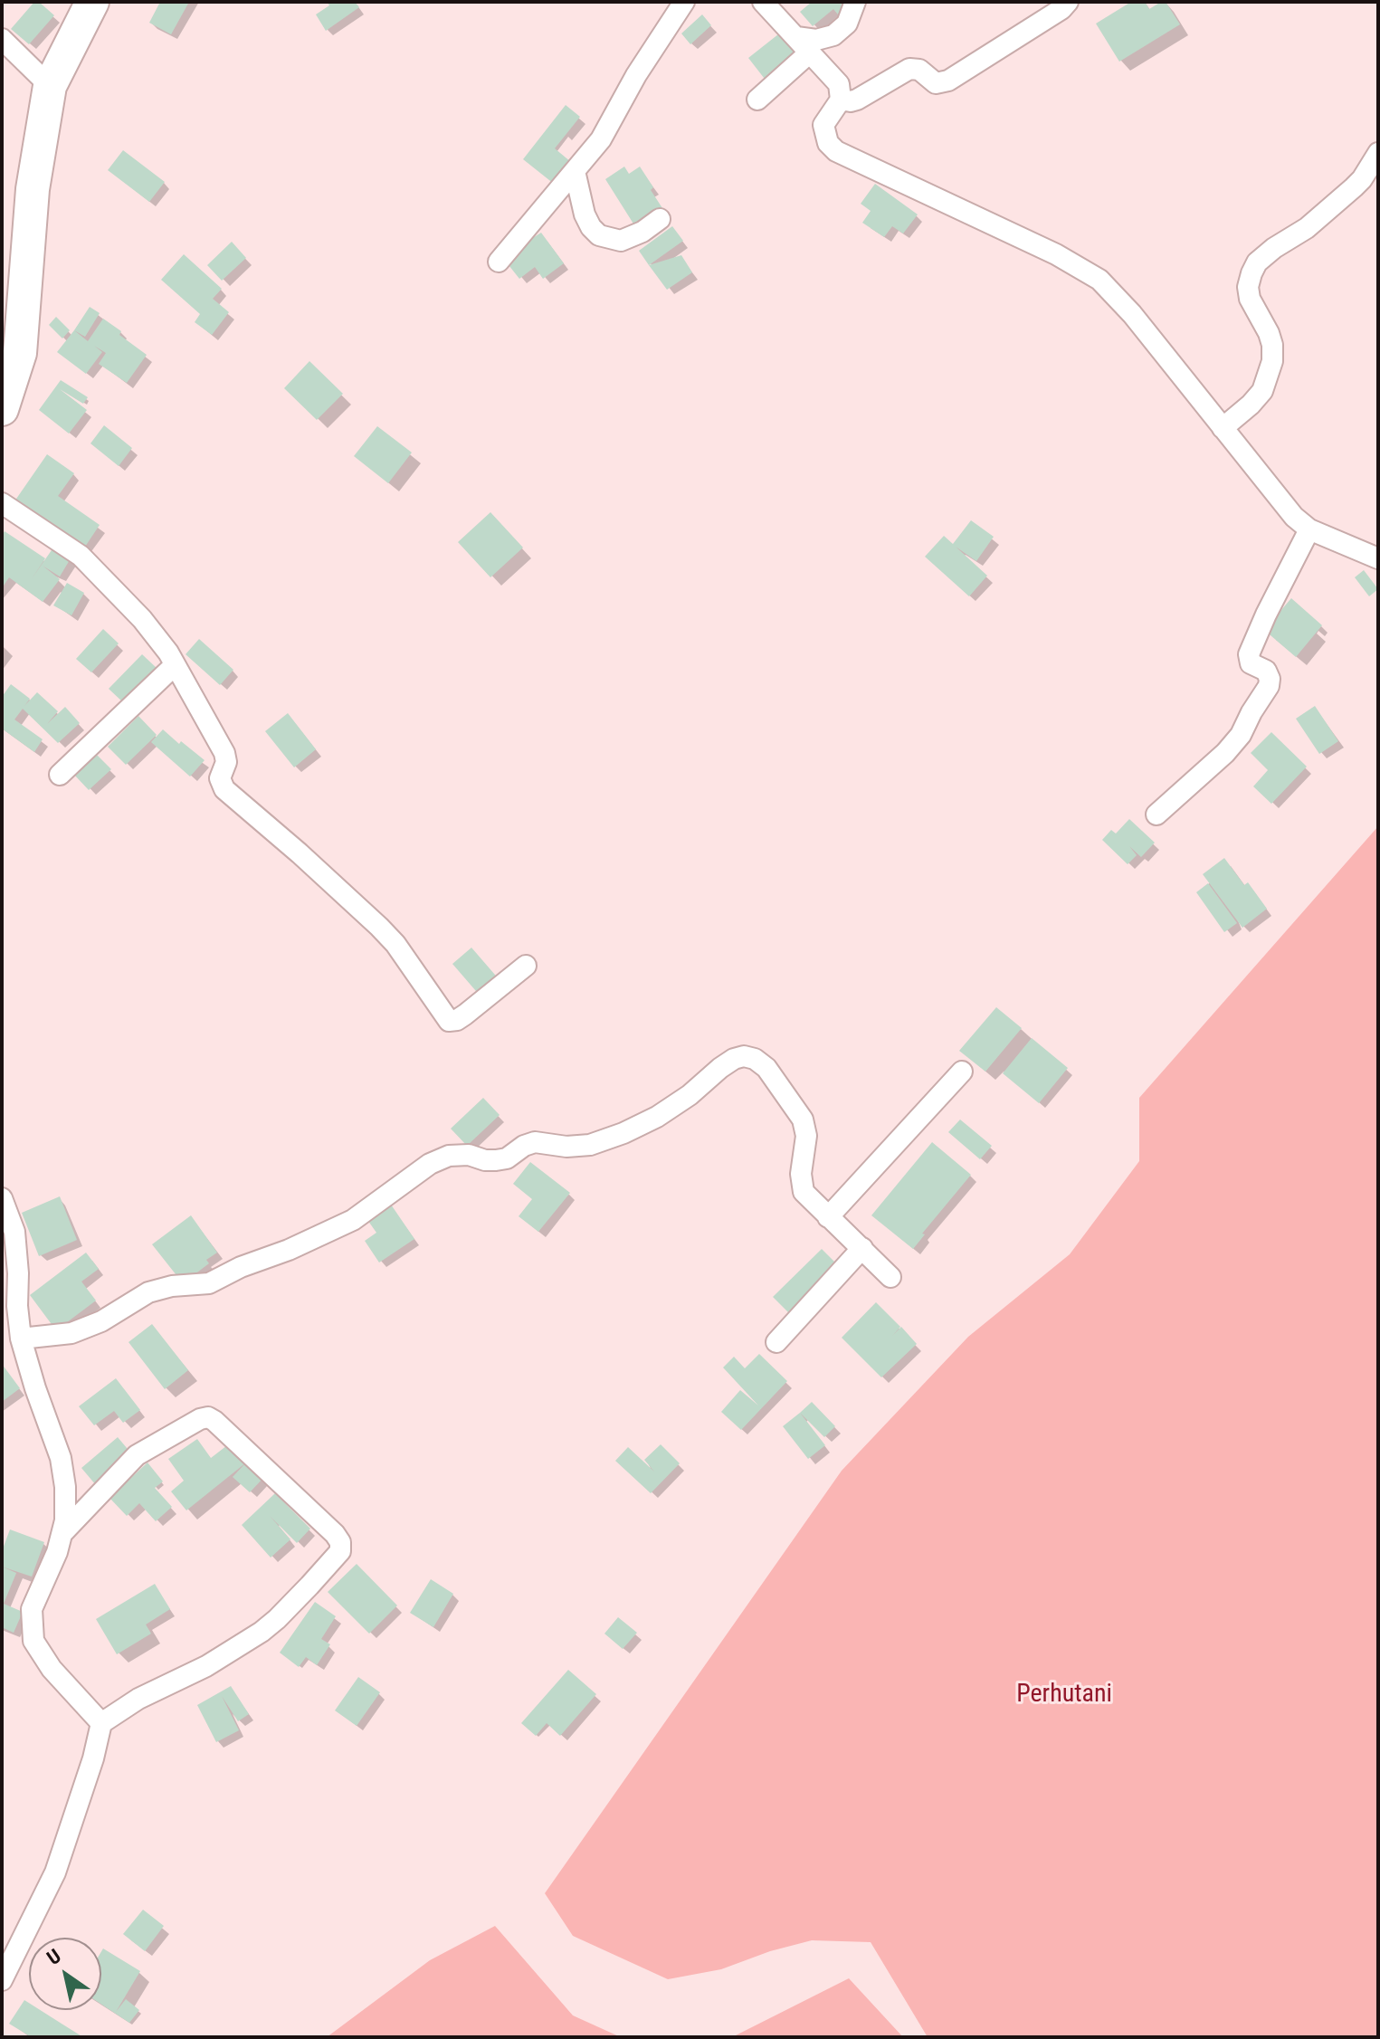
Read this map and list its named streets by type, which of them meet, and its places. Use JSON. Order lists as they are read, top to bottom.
{
  "parks": ["Perhutani"],
  "north": "top left"
}
